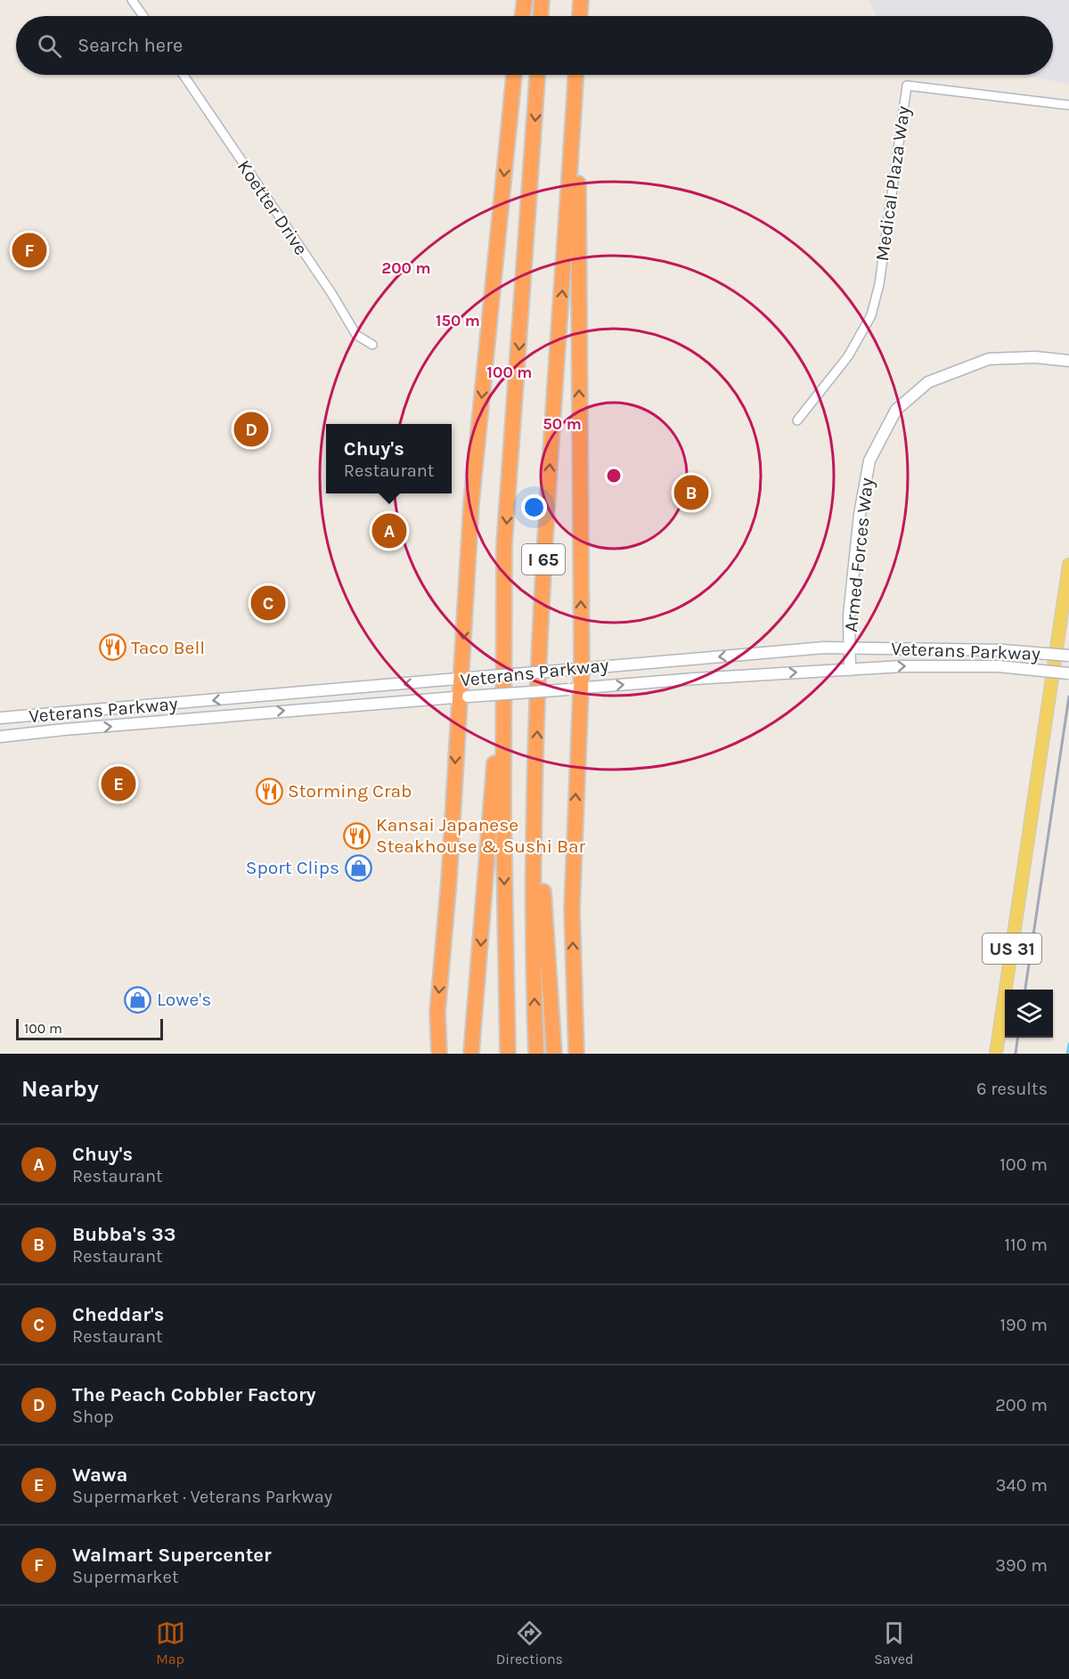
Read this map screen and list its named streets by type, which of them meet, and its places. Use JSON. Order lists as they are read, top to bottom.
{
  "streets": {
    "highway": ["I 65"],
    "main road": ["Armed Forces Way", "Veterans Parkway", "US 31"],
    "street": ["Medical Plaza Way", "Koetter Drive"]
  },
  "crossings": [
    ["Armed Forces Way", "Veterans Parkway"]
  ],
  "places": {
    "restaurant": ["Taco Bell", "Storming Crab", "Kansai Japanese Steakhouse & Sushi Bar"],
    "shop": ["Sport Clips", "Lowe's"]
  },
  "scale_bar": "100 m",
  "page": {
    "search": "Search here",
    "pins": [
      "F",
      "D",
      "B",
      "A",
      "C",
      "E"
    ],
    "popup": ["Chuy's", "Restaurant"],
    "scale": "100 m",
    "heading": ["Nearby", "6 results"],
    "list": [
      {
        "mark": "A",
        "name": "Chuy's",
        "note": "Restaurant",
        "value": "100 m"
      },
      {
        "mark": "B",
        "name": "Bubba's 33",
        "note": "Restaurant",
        "value": "110 m"
      },
      {
        "mark": "C",
        "name": "Cheddar's",
        "note": "Restaurant",
        "value": "190 m"
      },
      {
        "mark": "D",
        "name": "The Peach Cobbler Factory",
        "note": "Shop",
        "value": "200 m"
      },
      {
        "mark": "E",
        "name": "Wawa",
        "note": "Supermarket · Veterans Parkway",
        "value": "340 m"
      },
      {
        "mark": "F",
        "name": "Walmart Supercenter",
        "note": "Supermarket",
        "value": "390 m"
      }
    ],
    "nav": ["Map", "Directions", "Saved"]
  },
  "rings": [
    "200 m",
    "150 m",
    "100 m",
    "50 m"
  ]
}
